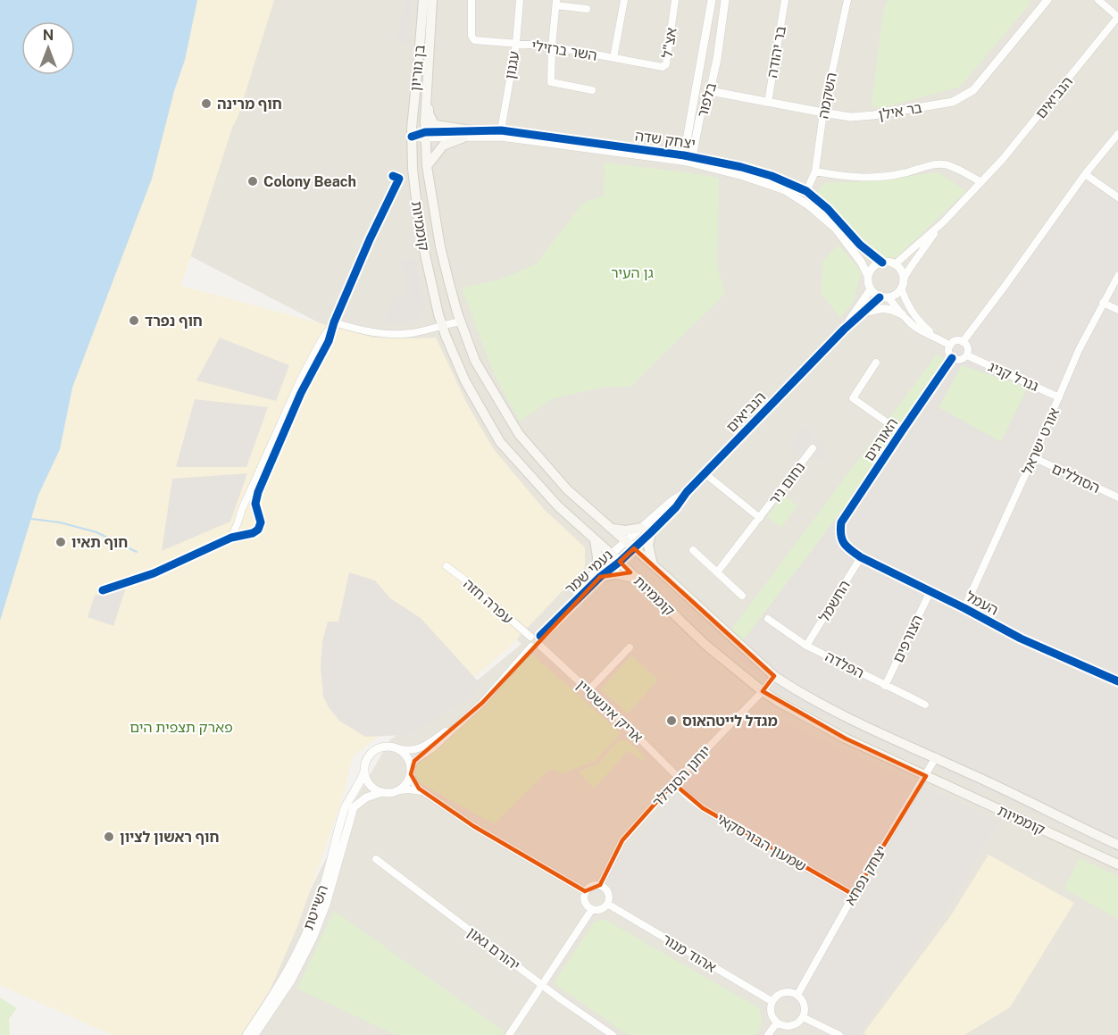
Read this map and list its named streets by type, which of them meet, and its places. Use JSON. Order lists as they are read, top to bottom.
{
  "streets": {
    "main road": ["בן גוריון", "קוממיות"],
    "street": [
      "אצ\"ל",
      "השר ברזילי",
      "בר יהודה",
      "עגנון",
      "השקמה",
      "הנביאים",
      "בלפור",
      "בר אילן",
      "יצחק שדה",
      "גנרל קניג",
      "האורגים",
      "אורט ישראל",
      "הסוללים",
      "נחום ניר",
      "נעמי שמר",
      "עפרה חזה",
      "החשמל",
      "העמל",
      "הצורפים",
      "הפלדה",
      "אריק אינשטיין",
      "יוחנן הסנדלר",
      "שמעון הבורסקאי",
      "יצחק נפחא",
      "השייטת",
      "יהורם גאון",
      "אהוד מנור"
    ]
  },
  "crossings": [
    ["אצ\"ל", "השר ברזילי"],
    ["השר ברזילי", "עגנון"],
    ["בר יהודה", "בר אילן"],
    ["עגנון", "יצחק שדה"],
    ["בן גוריון", "יצחק שדה"],
    ["בן גוריון", "קוממיות"],
    ["השקמה", "בר אילן"],
    ["השקמה", "יצחק שדה"],
    ["הנביאים", "יצחק שדה"],
    ["הנביאים", "קוממיות"],
    ["הנביאים", "נחום ניר"],
    ["הנביאים", "נעמי שמר"],
    ["בלפור", "בר אילן"],
    ["בלפור", "יצחק שדה"],
    ["יצחק שדה", "קוממיות"],
    ["קוממיות", "נעמי שמר"],
    ["קוממיות", "יוחנן הסנדלר"],
    ["קוממיות", "יצחק נפחא"],
    ["גנרל קניג", "האורגים"],
    ["גנרל קניג", "אורט ישראל"],
    ["האורגים", "העמל"],
    ["אורט ישראל", "הסוללים"],
    ["אורט ישראל", "העמל"],
    ["נעמי שמר", "עפרה חזה"],
    ["נעמי שמר", "אריק אינשטיין"],
    ["עפרה חזה", "אריק אינשטיין"],
    ["החשמל", "העמל"],
    ["החשמל", "הפלדה"],
    ["העמל", "הצורפים"],
    ["הצורפים", "הפלדה"],
    ["אריק אינשטיין", "יוחנן הסנדלר"],
    ["אריק אינשטיין", "שמעון הבורסקאי"],
    ["יוחנן הסנדלר", "שמעון הבורסקאי"],
    ["יוחנן הסנדלר", "אהוד מנור"],
    ["שמעון הבורסקאי", "יצחק נפחא"],
    ["יצחק נפחא", "אהוד מנור"]
  ],
  "parks": ["גן העיר", "פארק תצפית הים"],
  "places": [
    "חוף מרינה",
    "Colony Beach",
    "חוף נפרד",
    "חוף תאיו",
    "מגדל לייטהאוס",
    "חוף ראשון לציון"
  ],
  "north": "top"
}
